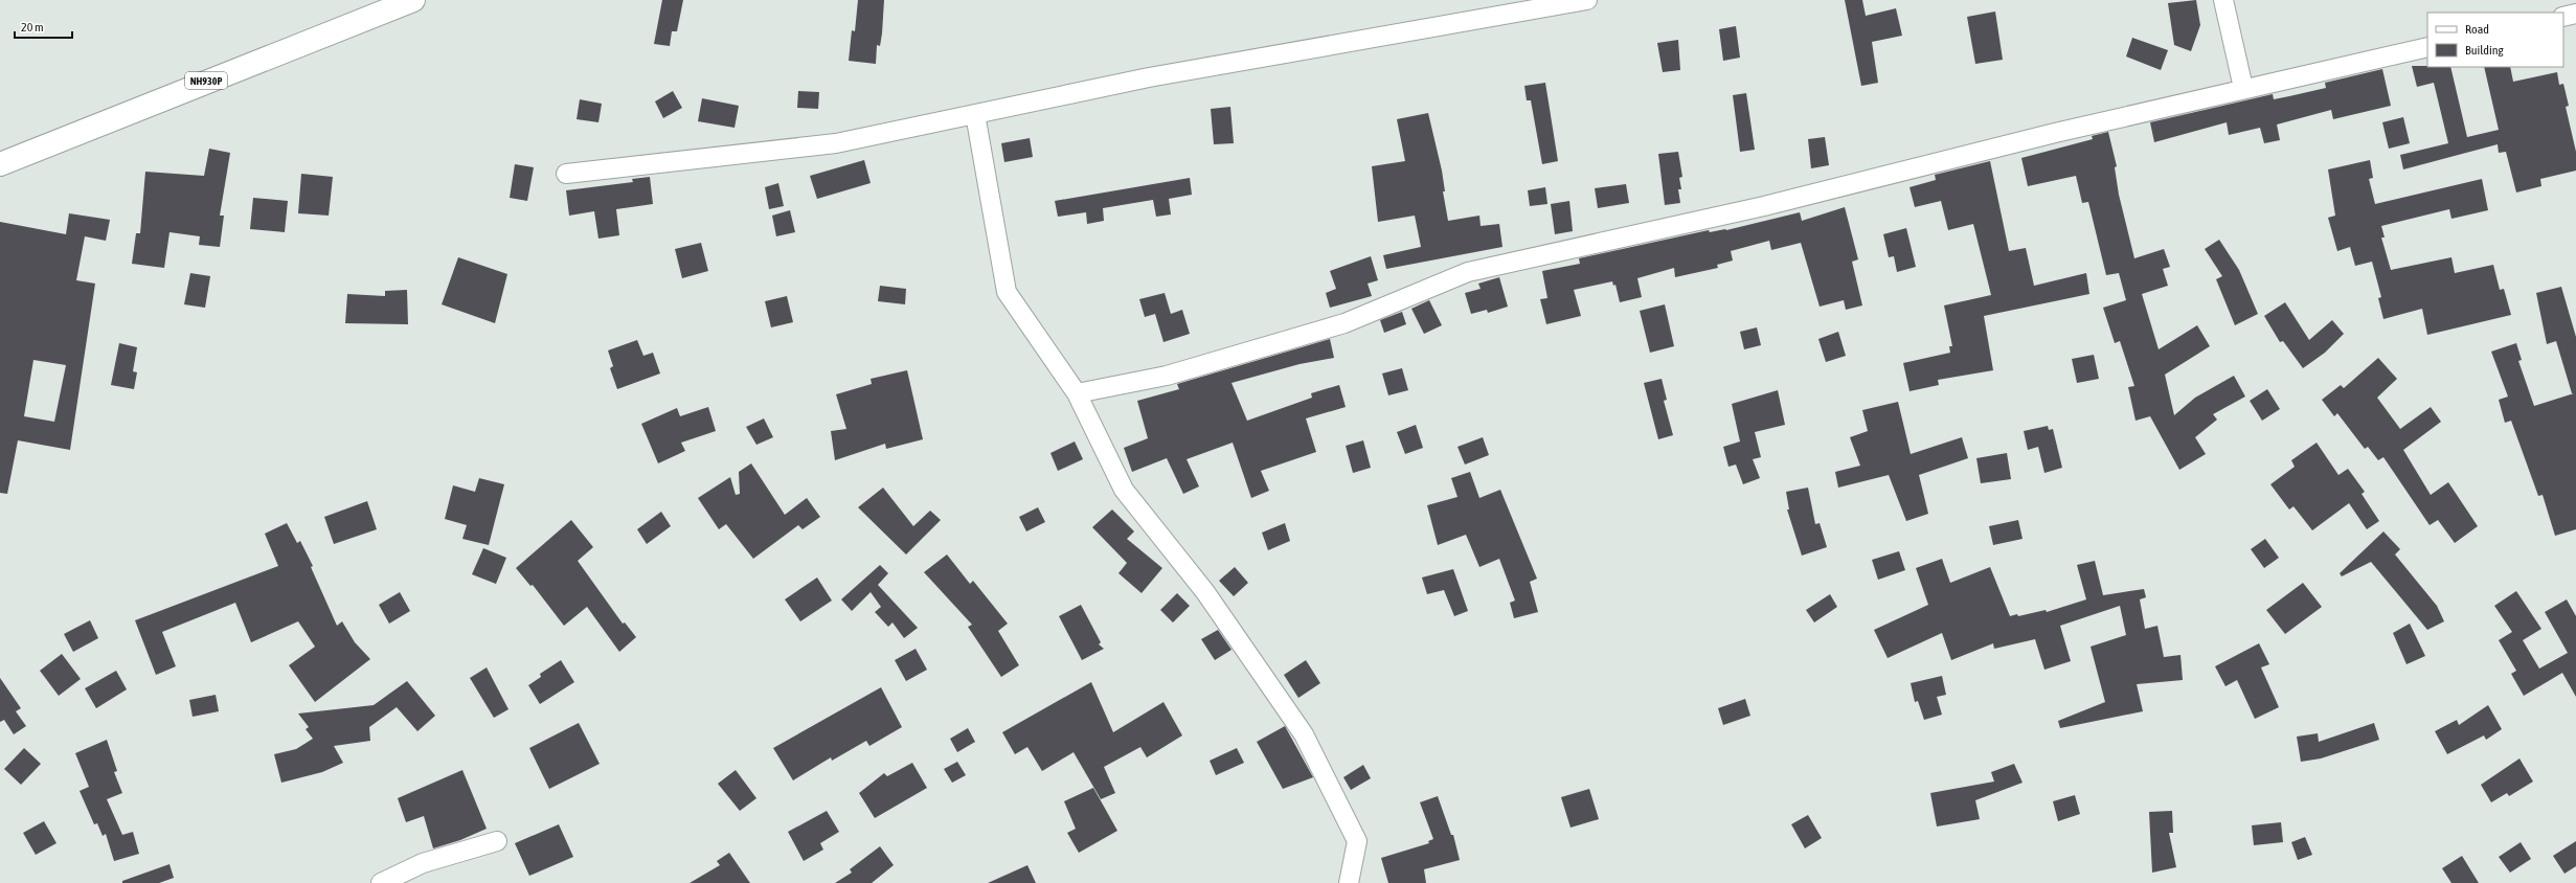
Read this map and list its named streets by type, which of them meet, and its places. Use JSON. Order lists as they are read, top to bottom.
{
  "streets": {
    "highway": ["NH930P"]
  },
  "legend": ["Road", "Building"],
  "scale_bar": "20 m"
}
